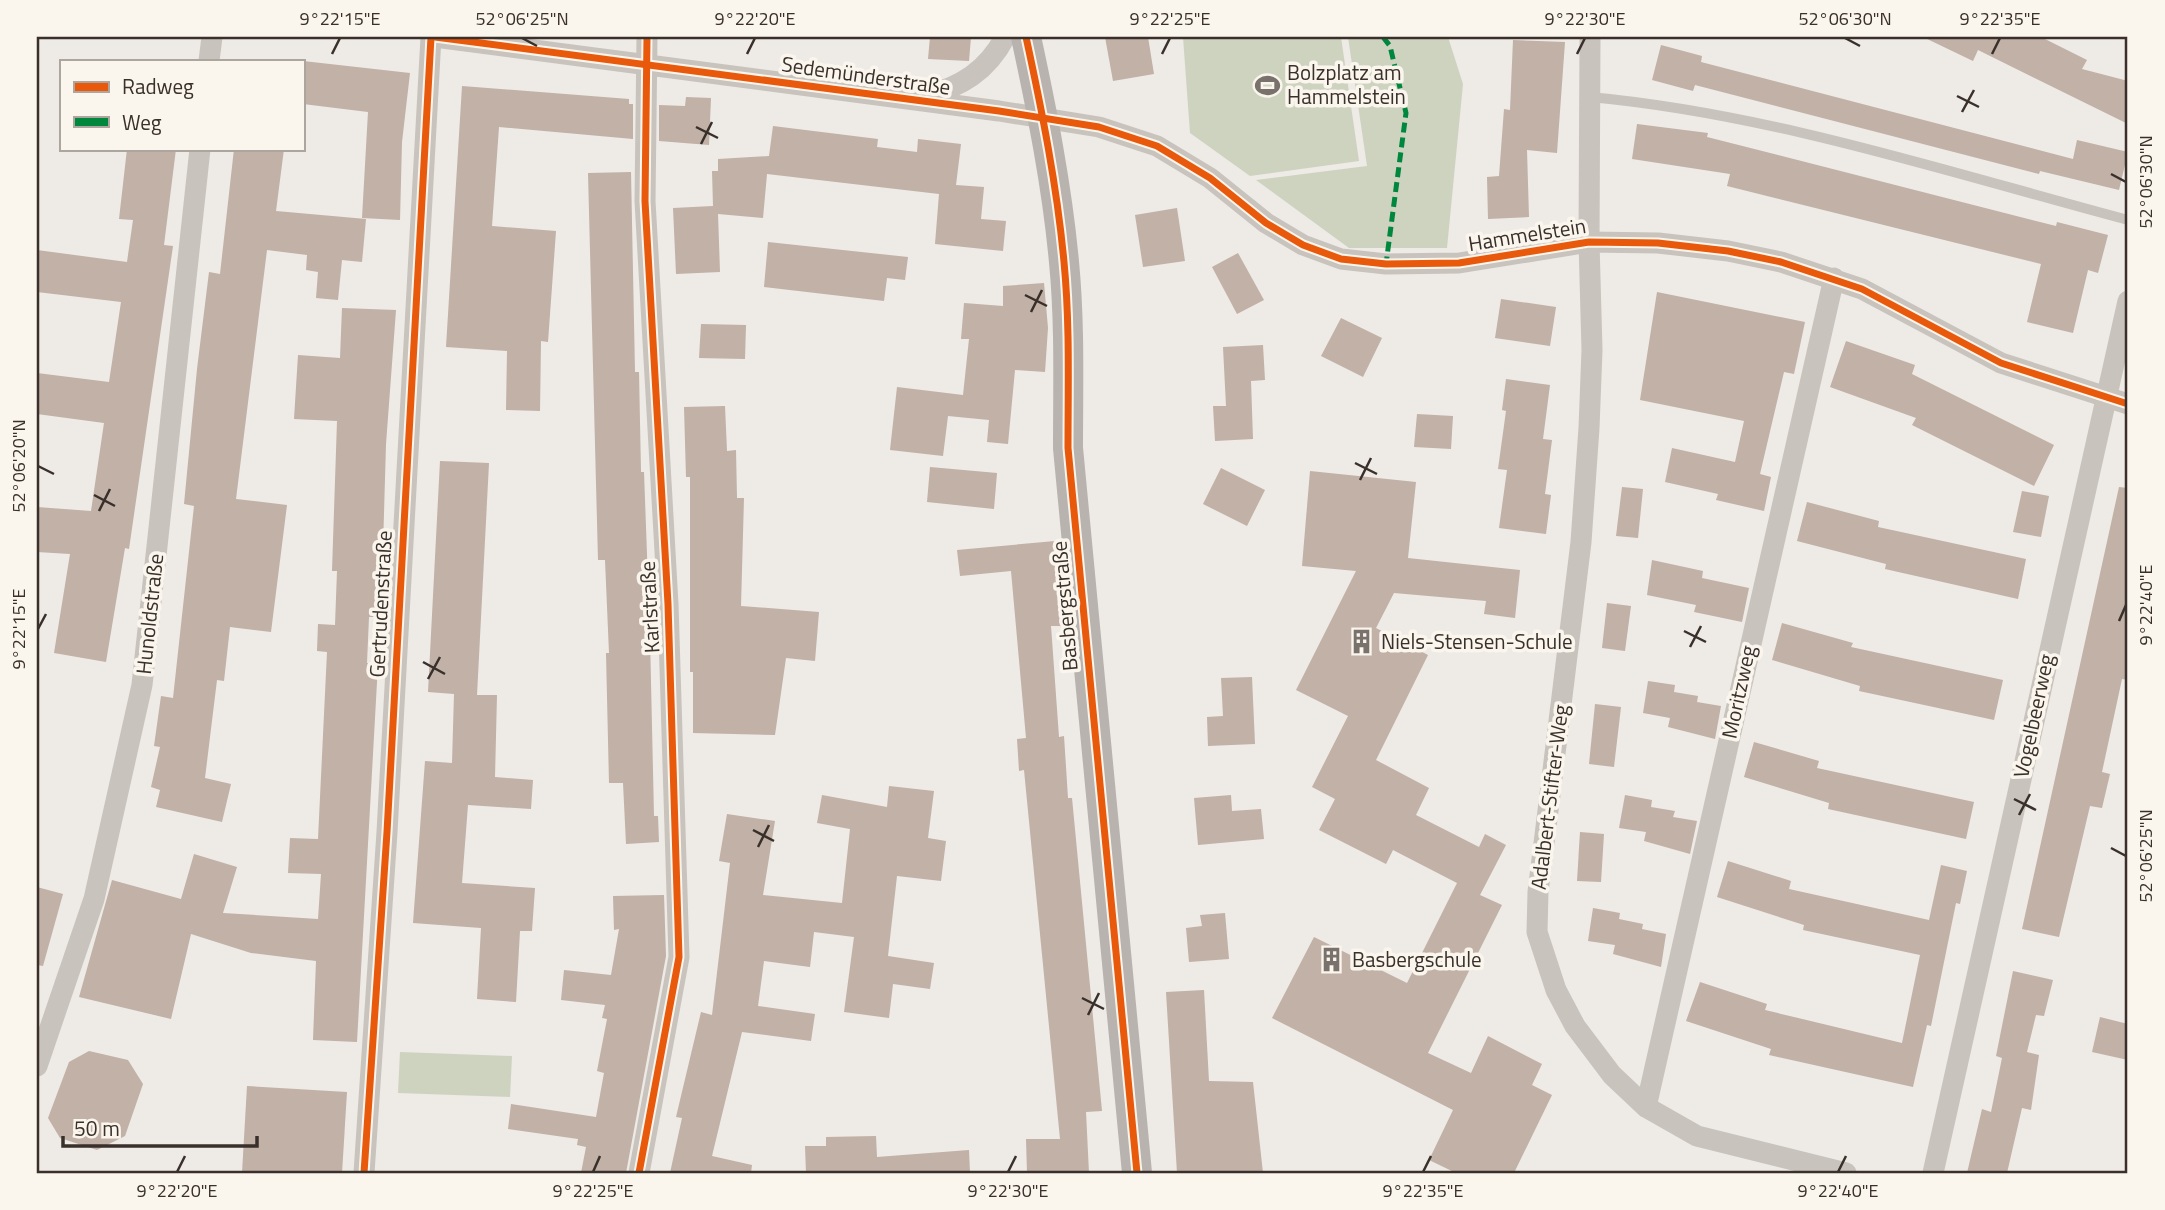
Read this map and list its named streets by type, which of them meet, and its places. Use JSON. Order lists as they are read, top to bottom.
{
  "streets": {
    "main road": ["Basbergstraße"],
    "street": [
      "Sedemünderstraße",
      "Hammelstein",
      "Gertrudenstraße",
      "Karlstraße",
      "Hunoldstraße",
      "Moritzweg",
      "Vogelbeerweg",
      "Adalbert-Stifter-Weg"
    ]
  },
  "crossings": [
    ["Sedemünderstraße", "Hammelstein"],
    ["Sedemünderstraße", "Gertrudenstraße"],
    ["Sedemünderstraße", "Basbergstraße"],
    ["Sedemünderstraße", "Karlstraße"],
    ["Hammelstein", "Basbergstraße"],
    ["Hammelstein", "Moritzweg"],
    ["Hammelstein", "Vogelbeerweg"],
    ["Hammelstein", "Adalbert-Stifter-Weg"],
    ["Moritzweg", "Adalbert-Stifter-Weg"]
  ],
  "places": {
    "sports": ["Bolzplatz am Hammelstein"],
    "building": ["Niels-Stensen-Schule", "Basbergschule"]
  },
  "legend": ["Radweg", "Weg"],
  "scale_bar": "50 m",
  "coordinates": [
    "9°22'15\"E",
    "52°06'25\"N",
    "9°22'20\"E",
    "9°22'25\"E",
    "9°22'30\"E",
    "52°06'30\"N",
    "9°22'35\"E",
    "52°06'20\"N",
    "9°22'40\"E"
  ]
}
